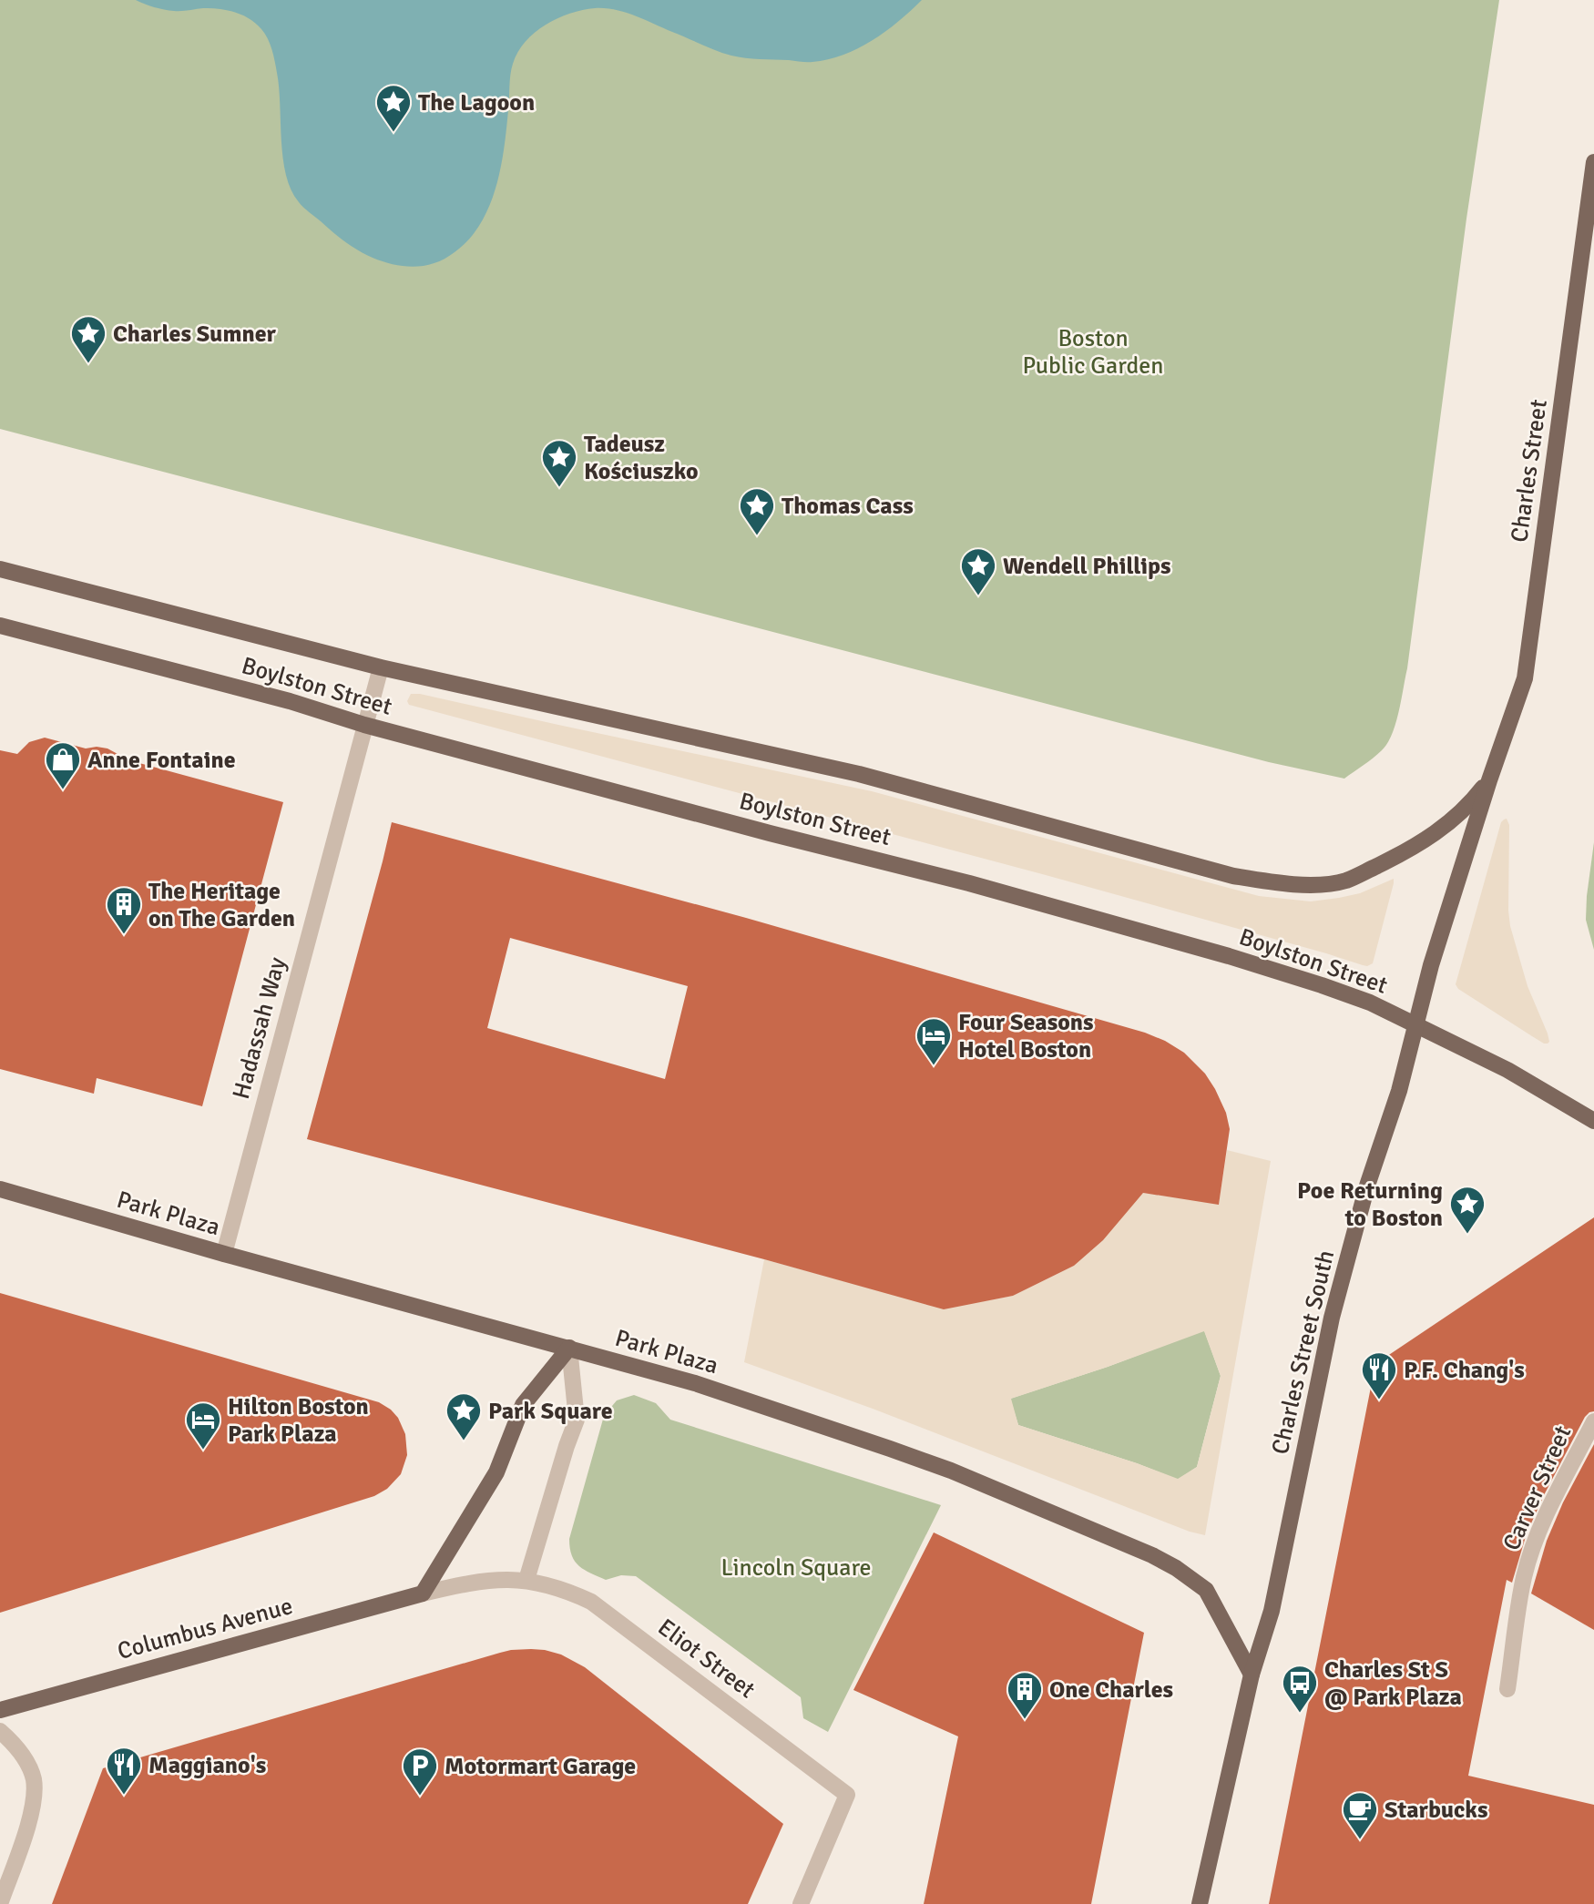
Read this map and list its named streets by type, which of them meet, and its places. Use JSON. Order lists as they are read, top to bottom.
{
  "streets": {
    "main road": [
      "Charles Street",
      "Boylston Street",
      "Park Plaza",
      "Charles Street South",
      "Columbus Avenue"
    ],
    "street": ["Hadassah Way", "Carver Street", "Eliot Street"]
  },
  "crossings": [
    ["Charles Street", "Boylston Street"],
    ["Charles Street", "Charles Street South"],
    ["Boylston Street", "Hadassah Way"],
    ["Boylston Street", "Charles Street South"],
    ["Hadassah Way", "Park Plaza"],
    ["Park Plaza", "Charles Street South"],
    ["Columbus Avenue", "Eliot Street"]
  ],
  "parks": ["Boston Public Garden", "Lincoln Square"],
  "places": {
    "place": [
      "The Lagoon",
      "Charles Sumner",
      "Tadeusz Kościuszko",
      "Thomas Cass",
      "Wendell Phillips",
      "Poe Returning to Boston",
      "Park Square"
    ],
    "shop": ["Anne Fontaine"],
    "building": ["The Heritage on The Garden", "One Charles"],
    "hotel": ["Four Seasons Hotel Boston", "Hilton Boston Park Plaza"],
    "restaurant": ["P.F. Chang's", "Maggiano's"],
    "bus stop": ["Charles St S @ Park Plaza"],
    "parking": ["Motormart Garage"],
    "cafe": ["Starbucks"]
  }
}
